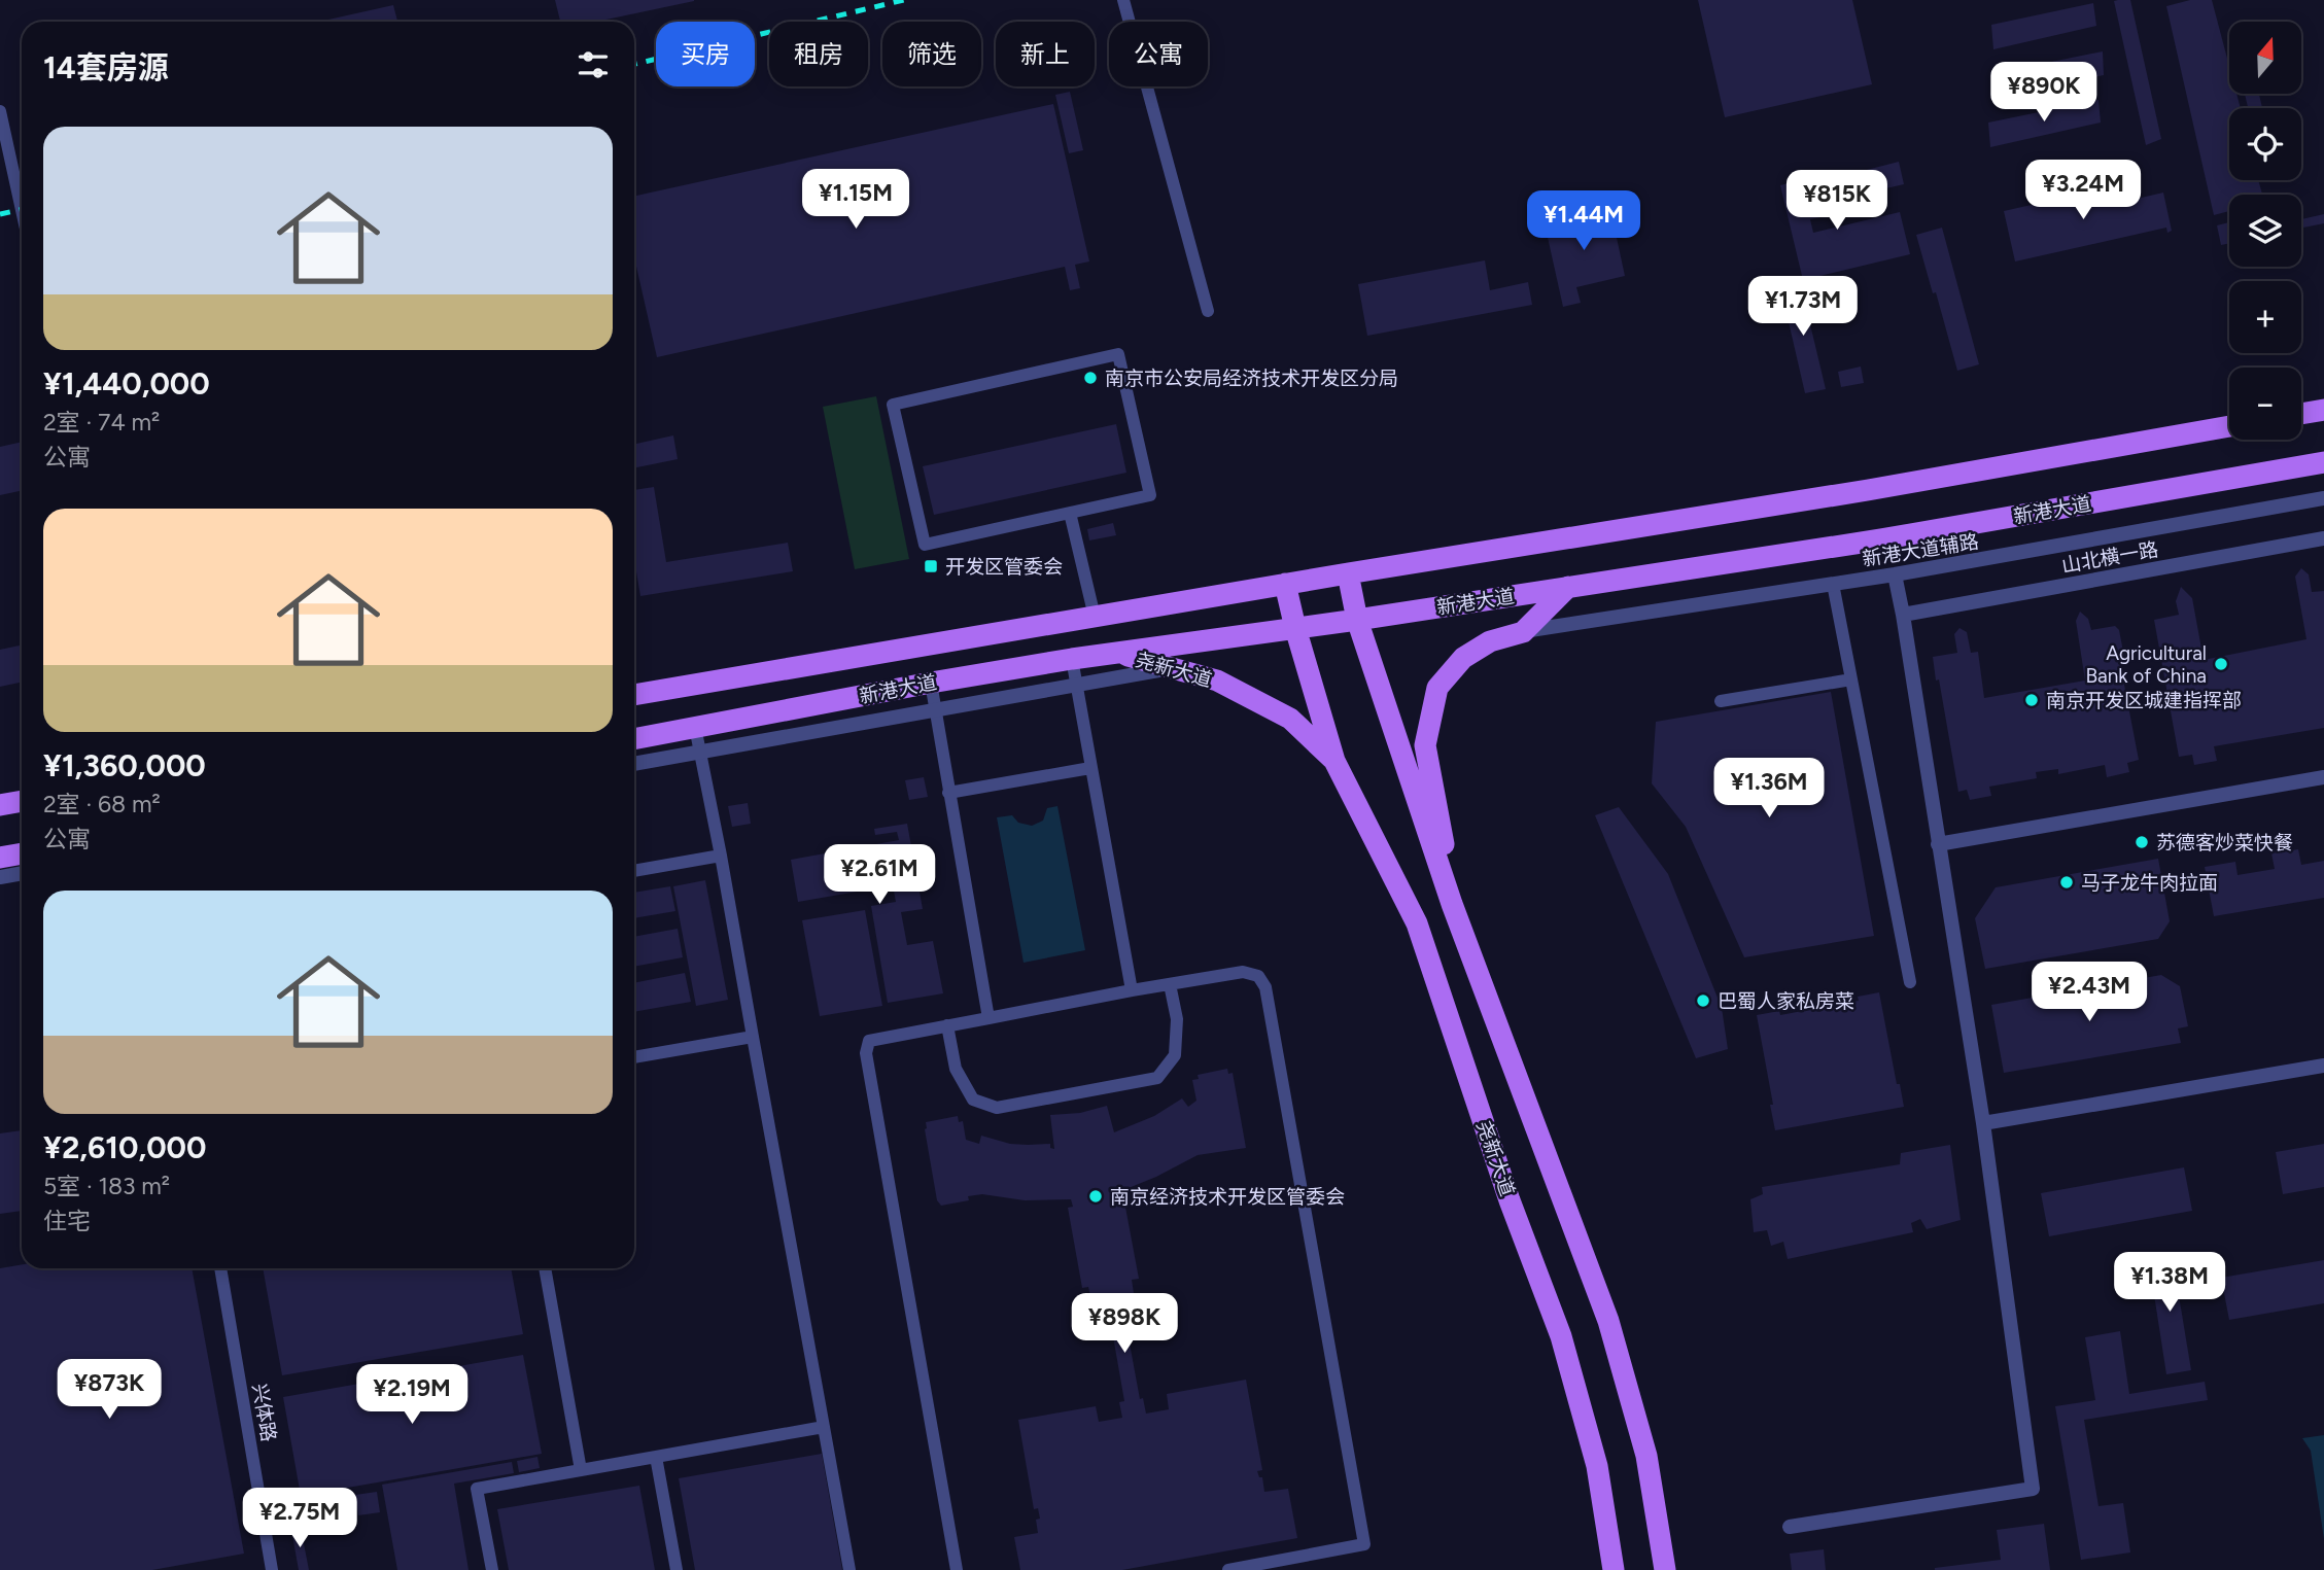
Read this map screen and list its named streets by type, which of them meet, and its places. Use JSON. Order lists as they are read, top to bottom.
{
  "streets": {
    "main road": ["新港大道", "尧新大道"],
    "street": ["新港大道辅路", "山北横一路"],
    "lane": ["兴体路"]
  },
  "crossings": [
    ["新港大道", "尧新大道"]
  ],
  "places": {
    "other": [
      "南京市公安局经济技术开发区分局",
      "Agricultural Bank of China",
      "南京开发区城建指挥部",
      "苏德客炒菜快餐",
      "马子龙牛肉拉面",
      "巴蜀人家私房菜",
      "南京经济技术开发区管委会"
    ],
    "transit": ["开发区管委会"]
  },
  "north": "top",
  "page": {
    "map_buttons": ["+", "−"],
    "chip": [
      "买房",
      "租房",
      "筛选",
      "新上",
      "公寓"
    ],
    "heading": "14套房源",
    "price": [
      "¥890K",
      "¥3.24M",
      "¥1.15M",
      "¥815K",
      "¥1.44M",
      "¥1.73M",
      "¥1.36M",
      "¥2.61M",
      "¥2.43M",
      "¥1.38M",
      "¥898K",
      "¥873K",
      "¥2.19M",
      "¥2.75M"
    ],
    "list": [
      {
        "name": "¥1,440,000",
        "note": "2室 · 74 m² · 公寓"
      },
      {
        "name": "¥1,360,000",
        "note": "2室 · 68 m² · 公寓"
      },
      {
        "name": "¥2,610,000",
        "note": "5室 · 183 m² · 住宅"
      }
    ]
  }
}
